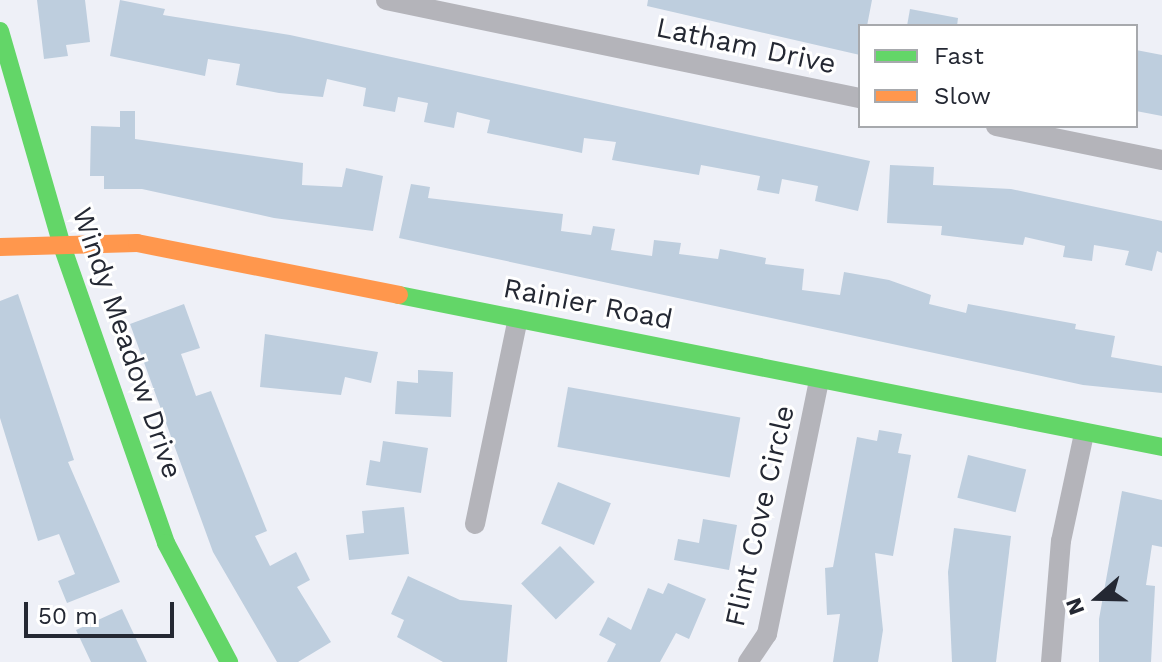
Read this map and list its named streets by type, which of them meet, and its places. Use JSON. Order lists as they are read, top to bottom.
{
  "streets": {
    "street": [
      "Latham Drive",
      "Rainier Road",
      "Windy Meadow Drive",
      "Flint Cove Circle"
    ]
  },
  "crossings": [
    ["Rainier Road", "Windy Meadow Drive"],
    ["Rainier Road", "Flint Cove Circle"]
  ],
  "legend": ["Fast", "Slow"],
  "scale_bar": "50 m",
  "north": "left"
}
